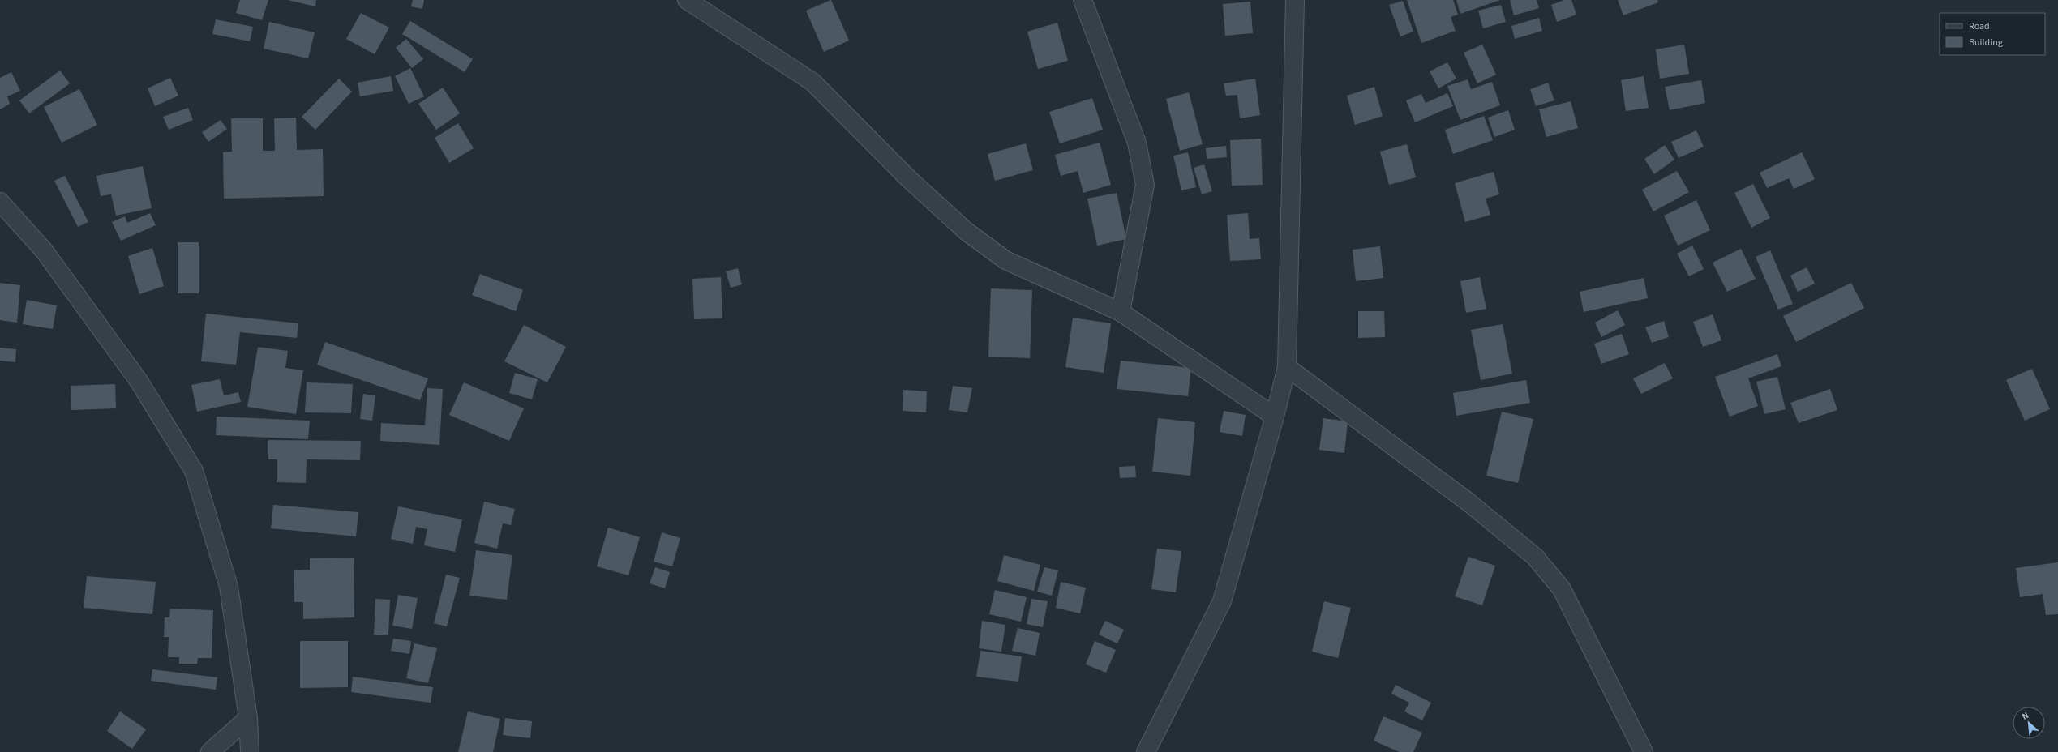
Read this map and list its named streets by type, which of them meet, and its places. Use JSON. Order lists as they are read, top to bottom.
{
  "legend": ["Road", "Building"],
  "north": "top left"
}
